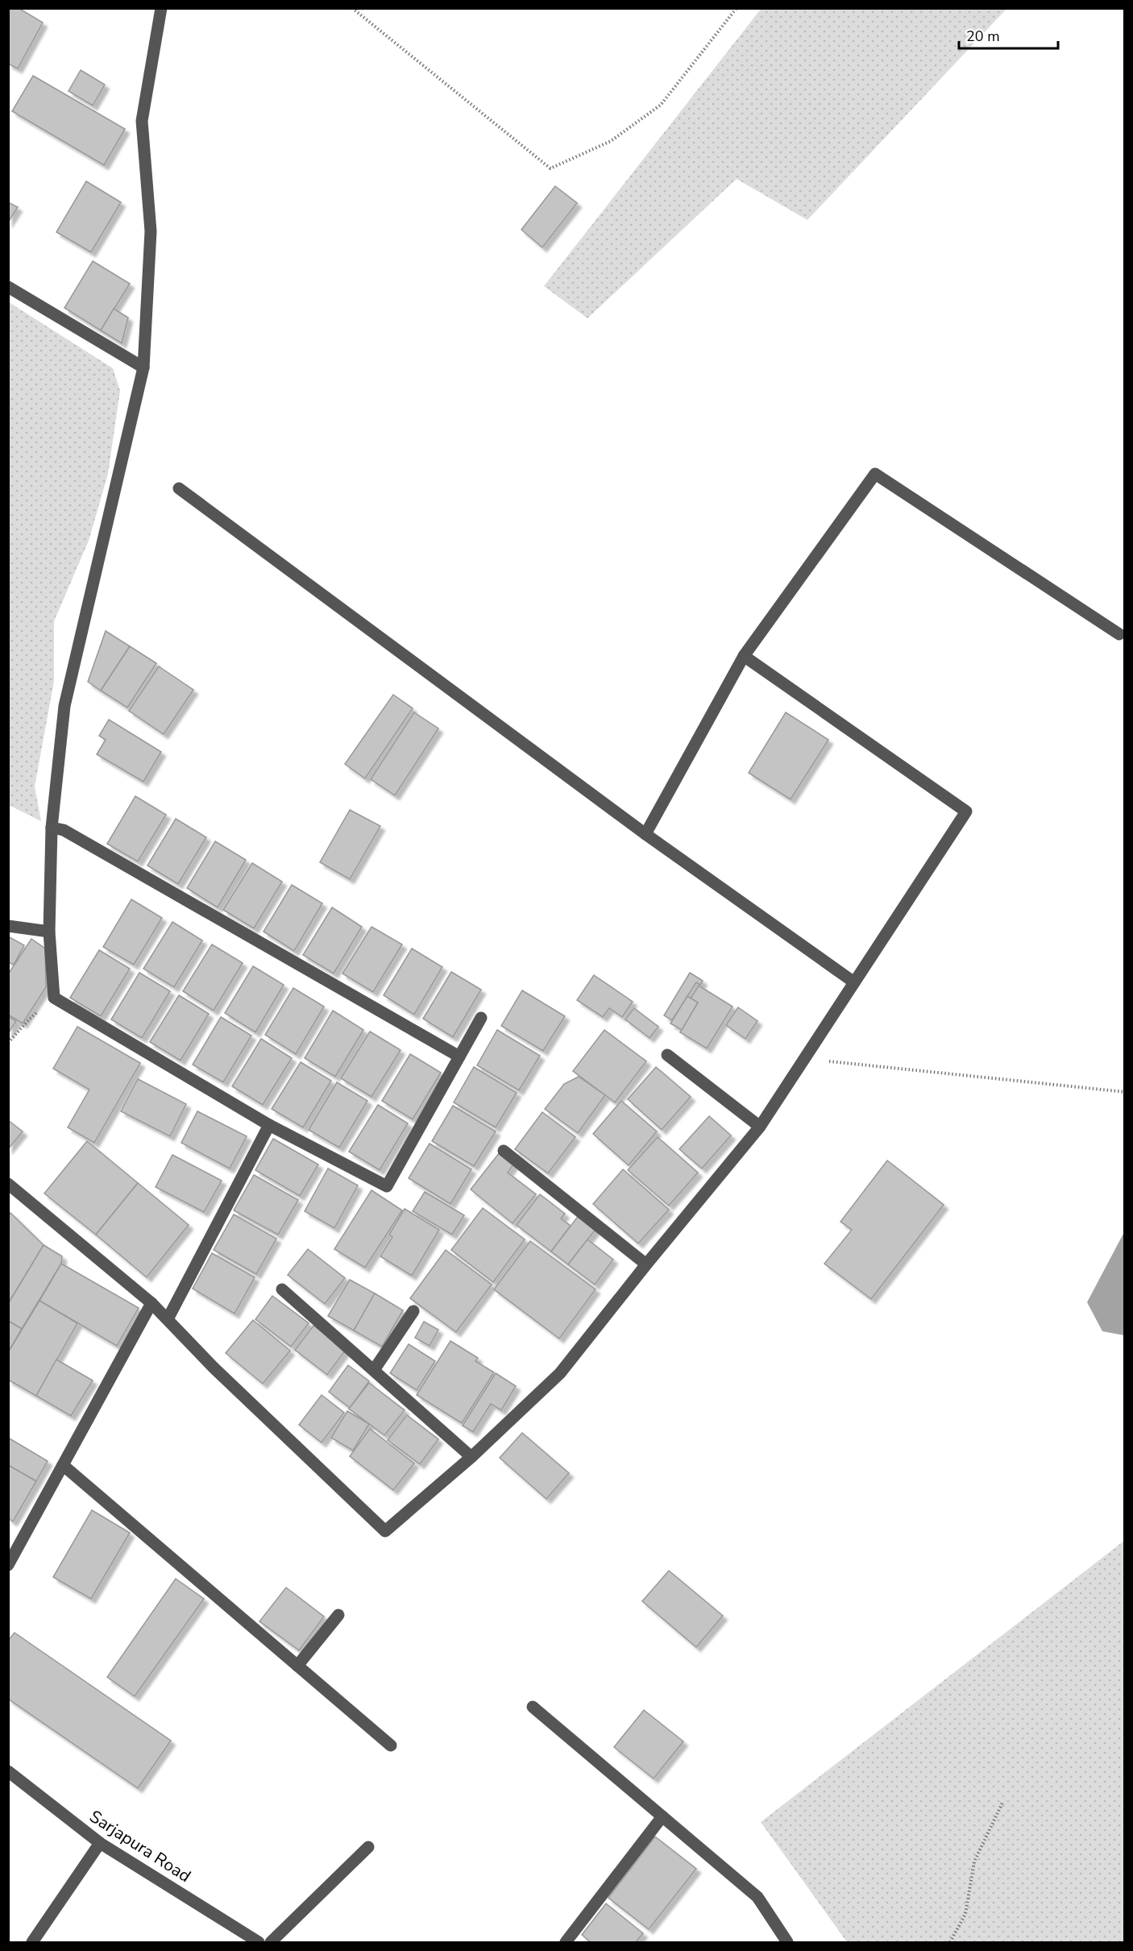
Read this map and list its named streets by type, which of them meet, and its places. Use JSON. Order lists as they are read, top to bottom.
{
  "streets": {
    "street": ["Sarjapura Road"]
  },
  "scale_bar": "20 m"
}
